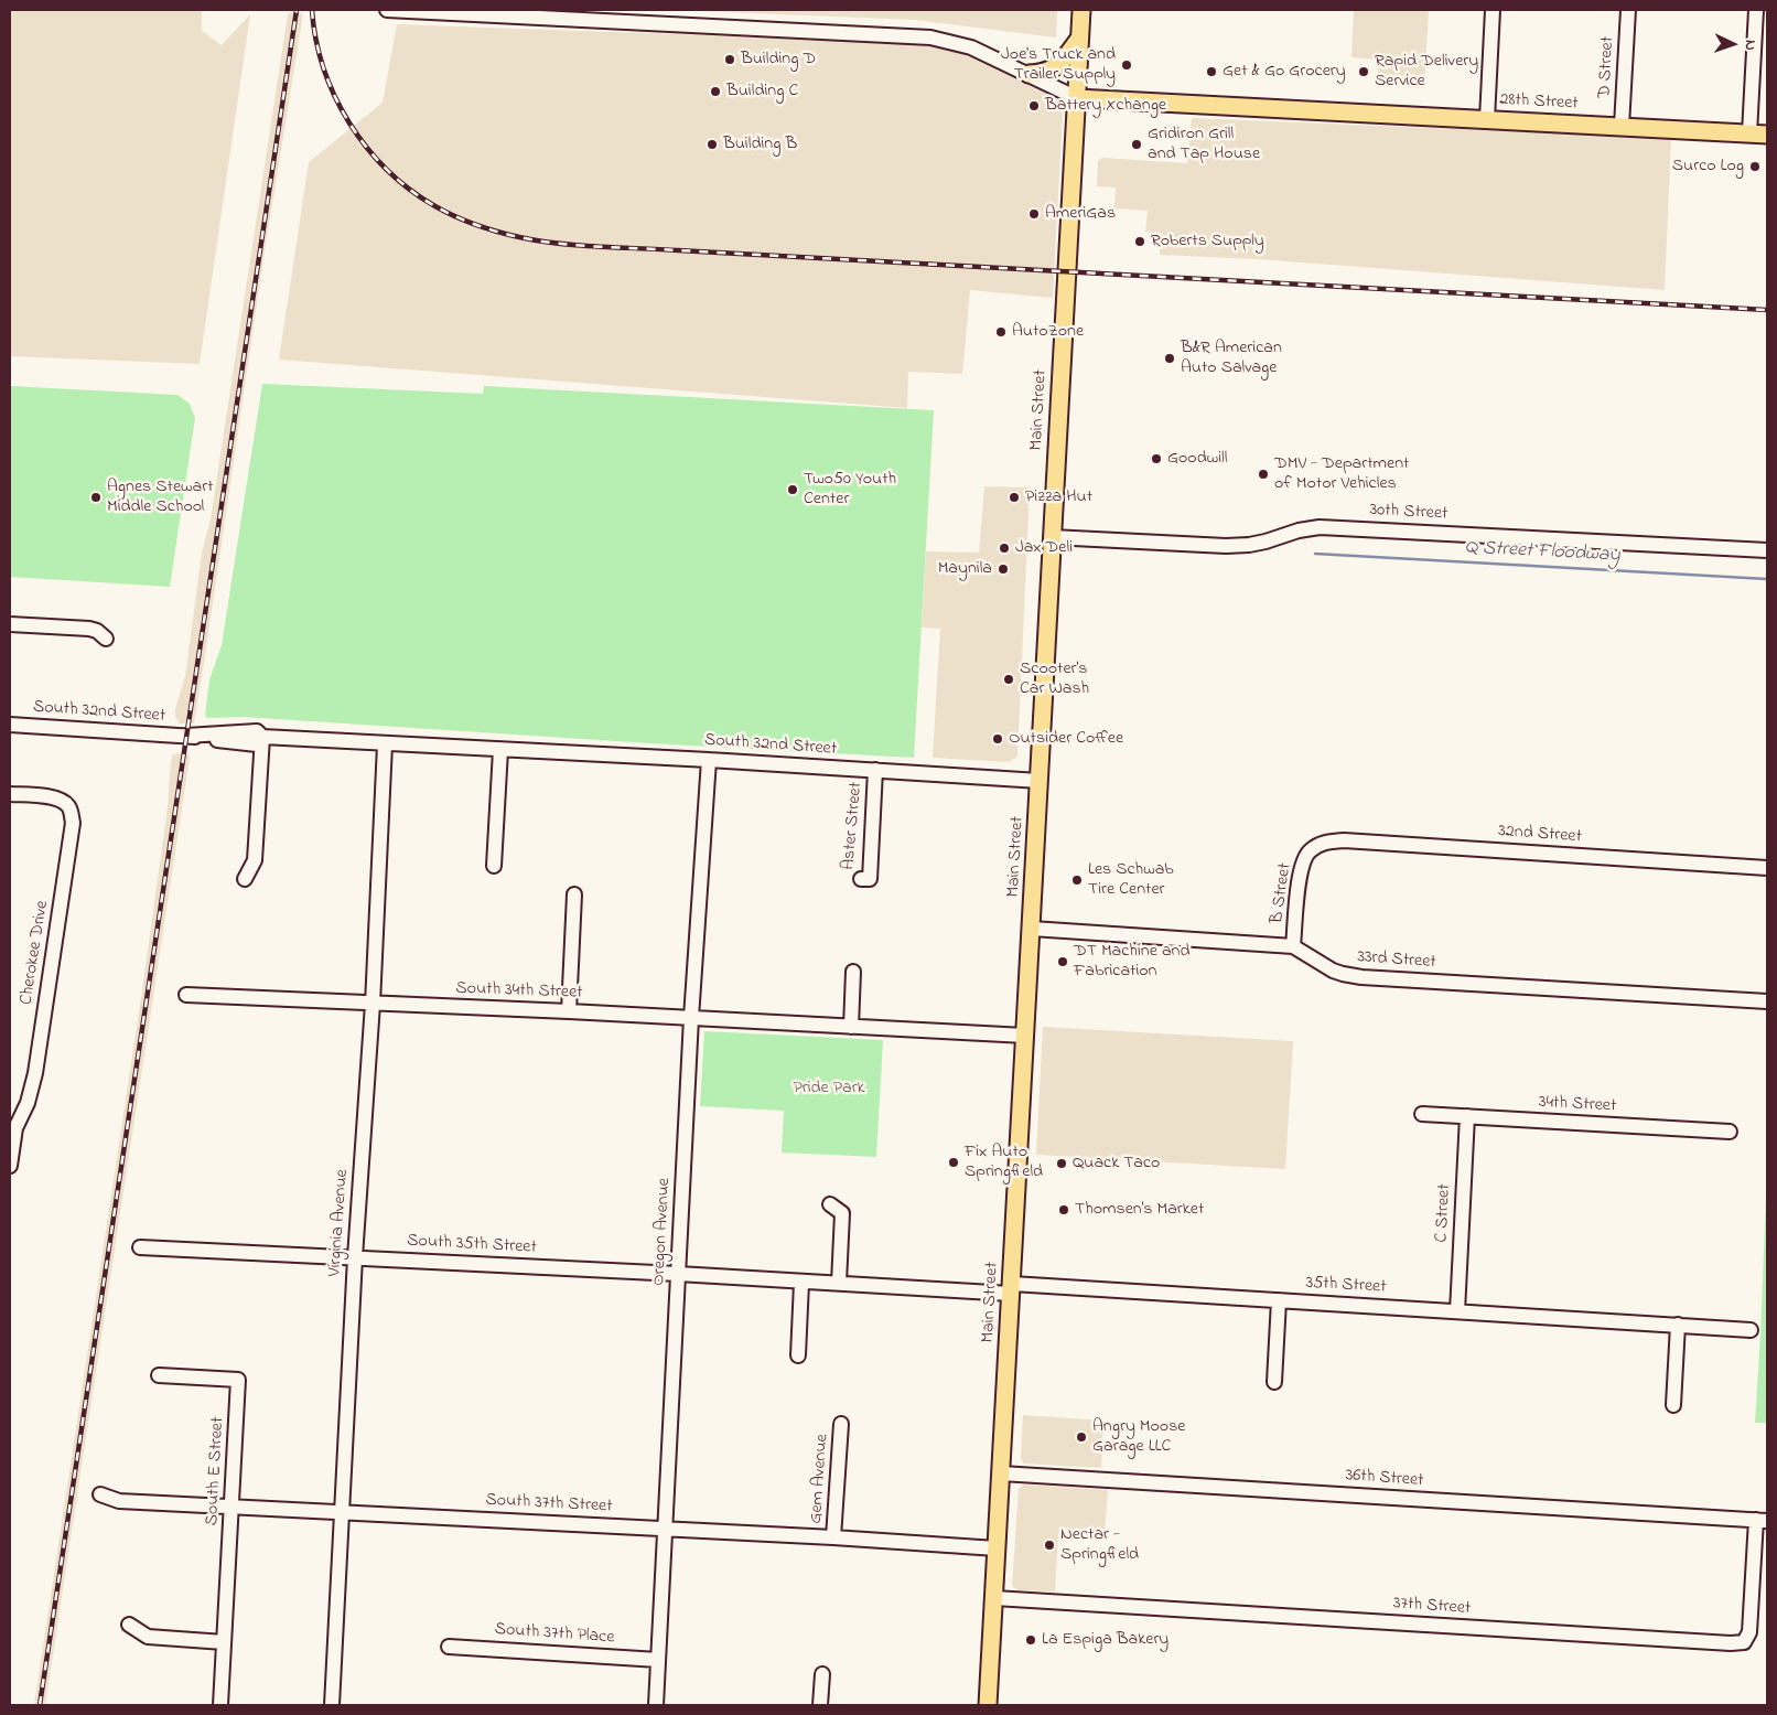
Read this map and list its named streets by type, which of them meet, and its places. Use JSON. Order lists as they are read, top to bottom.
{
  "streets": {
    "main road": ["28th Street", "Main Street"],
    "street": [
      "D Street",
      "30th Street",
      "South 32nd Street",
      "Aster Street",
      "32nd Street",
      "B Street",
      "Cherokee Drive",
      "33rd Street",
      "South 34th Street",
      "34th Street",
      "C Street",
      "Virginia Avenue",
      "Oregon Avenue",
      "South 35th Street",
      "35th Street",
      "South E Street",
      "Gem Avenue",
      "36th Street",
      "South 37th Street",
      "37th Street",
      "South 37th Place"
    ]
  },
  "crossings": [
    ["D Street", "28th Street"],
    ["28th Street", "Main Street"],
    ["Main Street", "30th Street"],
    ["Main Street", "South 32nd Street"],
    ["Main Street", "33rd Street"],
    ["Main Street", "South 34th Street"],
    ["Main Street", "South 35th Street"],
    ["Main Street", "35th Street"],
    ["Main Street", "36th Street"],
    ["Main Street", "South 37th Street"],
    ["Main Street", "37th Street"],
    ["South 32nd Street", "Aster Street"],
    ["South 32nd Street", "Virginia Avenue"],
    ["South 32nd Street", "Oregon Avenue"],
    ["32nd Street", "B Street"],
    ["B Street", "33rd Street"],
    ["South 34th Street", "Virginia Avenue"],
    ["South 34th Street", "Oregon Avenue"],
    ["34th Street", "C Street"],
    ["C Street", "35th Street"],
    ["Virginia Avenue", "South 35th Street"],
    ["Virginia Avenue", "South 37th Street"],
    ["Oregon Avenue", "South 35th Street"],
    ["Oregon Avenue", "South 37th Street"],
    ["Oregon Avenue", "South 37th Place"],
    ["South 35th Street", "35th Street"],
    ["South E Street", "South 37th Street"],
    ["Gem Avenue", "South 37th Street"],
    ["36th Street", "37th Street"]
  ],
  "water": ["Q Street Floodway"],
  "parks": ["Pride Park"],
  "places": [
    "Building D",
    "Joe's Truck and Trailer Supply",
    "Get & Go Grocery",
    "Rapid Delivery Service",
    "Building C",
    "Battery Xchange",
    "Building B",
    "Gridiron Grill and Tap House",
    "Surco Log",
    "AmeriGas",
    "Roberts Supply",
    "AutoZone",
    "B&R American Auto Salvage",
    "Goodwill",
    "DMV - Department of Motor Vehicles",
    "Two50 Youth Center",
    "Agnes Stewart Middle School",
    "Pizza Hut",
    "Jax Deli",
    "Maynila",
    "Scooter’s Car Wash",
    "Outsider Coffee",
    "Les Schwab Tire Center",
    "DT Machine and Fabrication",
    "Fix Auto Springfield",
    "Quack Taco",
    "Thomsen's Market",
    "Angry Moose Garage LLC",
    "Nectar - Springfield",
    "La Espiga Bakery"
  ],
  "north": "right"
}
